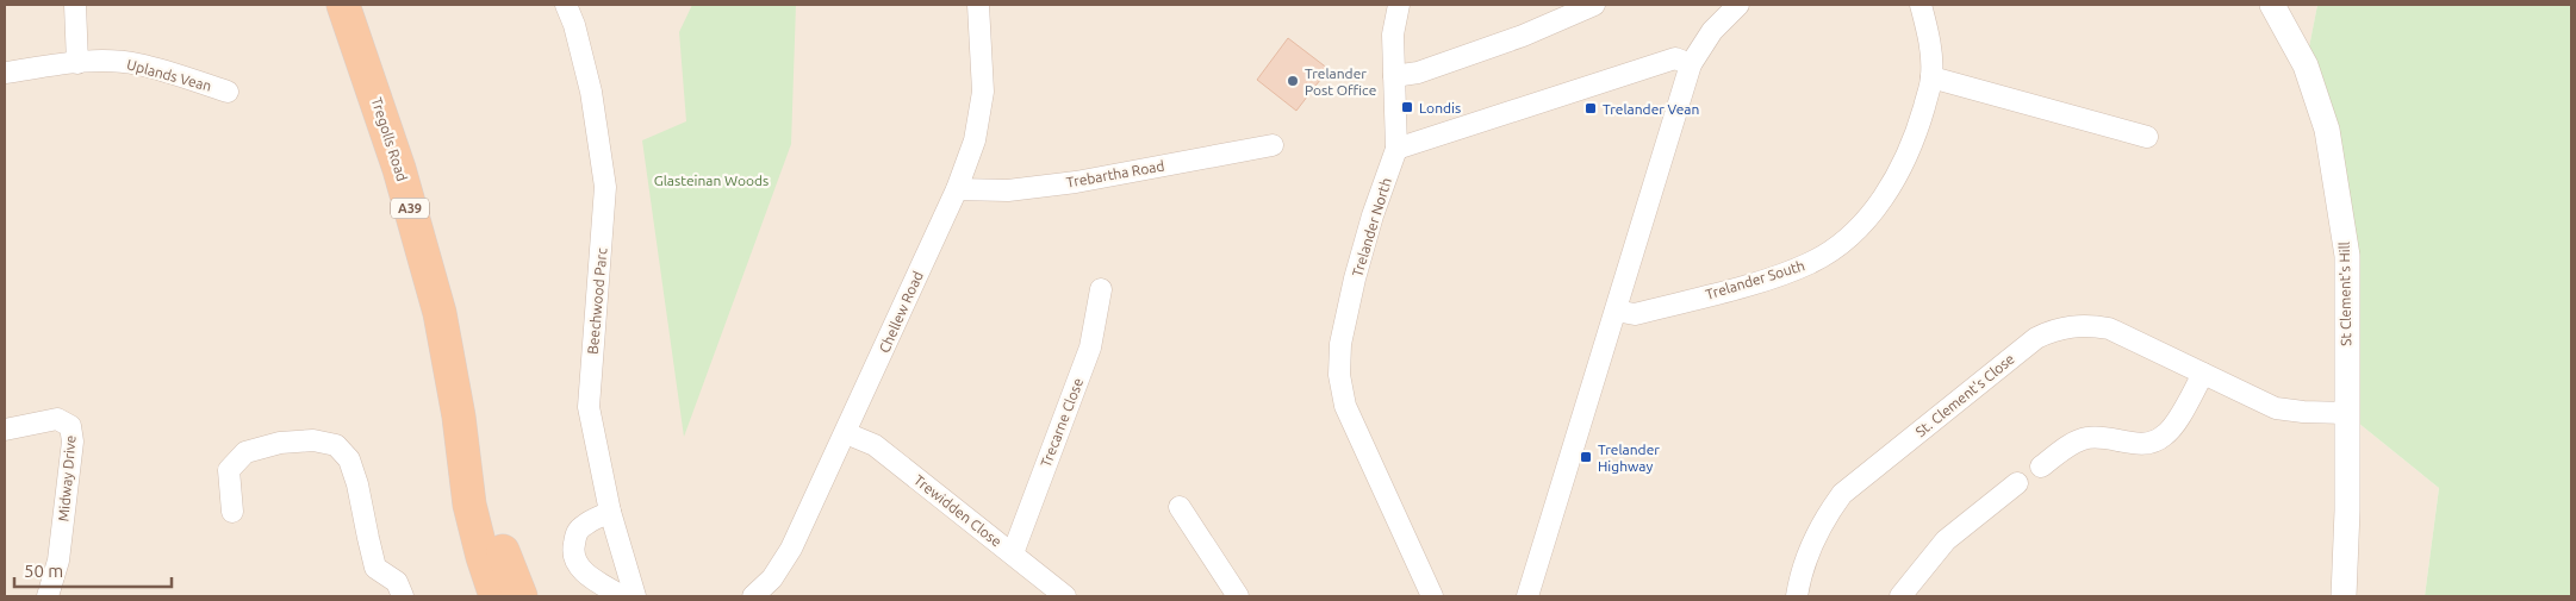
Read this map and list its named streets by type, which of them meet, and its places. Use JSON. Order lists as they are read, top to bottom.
{
  "streets": {
    "highway": ["Tregolls Road", "A39"],
    "street": [
      "Uplands Vean",
      "Trebartha Road",
      "Trelander North",
      "Trelander South",
      "St Clement's Hill",
      "Beechwood Parc",
      "Chellew Road",
      "St. Clement's Close",
      "Trecarne Close",
      "Midway Drive",
      "Trewidden Close"
    ]
  },
  "crossings": [
    ["Trebartha Road", "Chellew Road"],
    ["St Clement's Hill", "St. Clement's Close"],
    ["Chellew Road", "Trewidden Close"],
    ["Trecarne Close", "Trewidden Close"]
  ],
  "parks": ["Glasteinan Woods"],
  "places": {
    "other": ["Trelander Post Office"],
    "transit": ["Londis", "Trelander Vean", "Trelander Highway"]
  },
  "scale_bar": "50 m"
}
